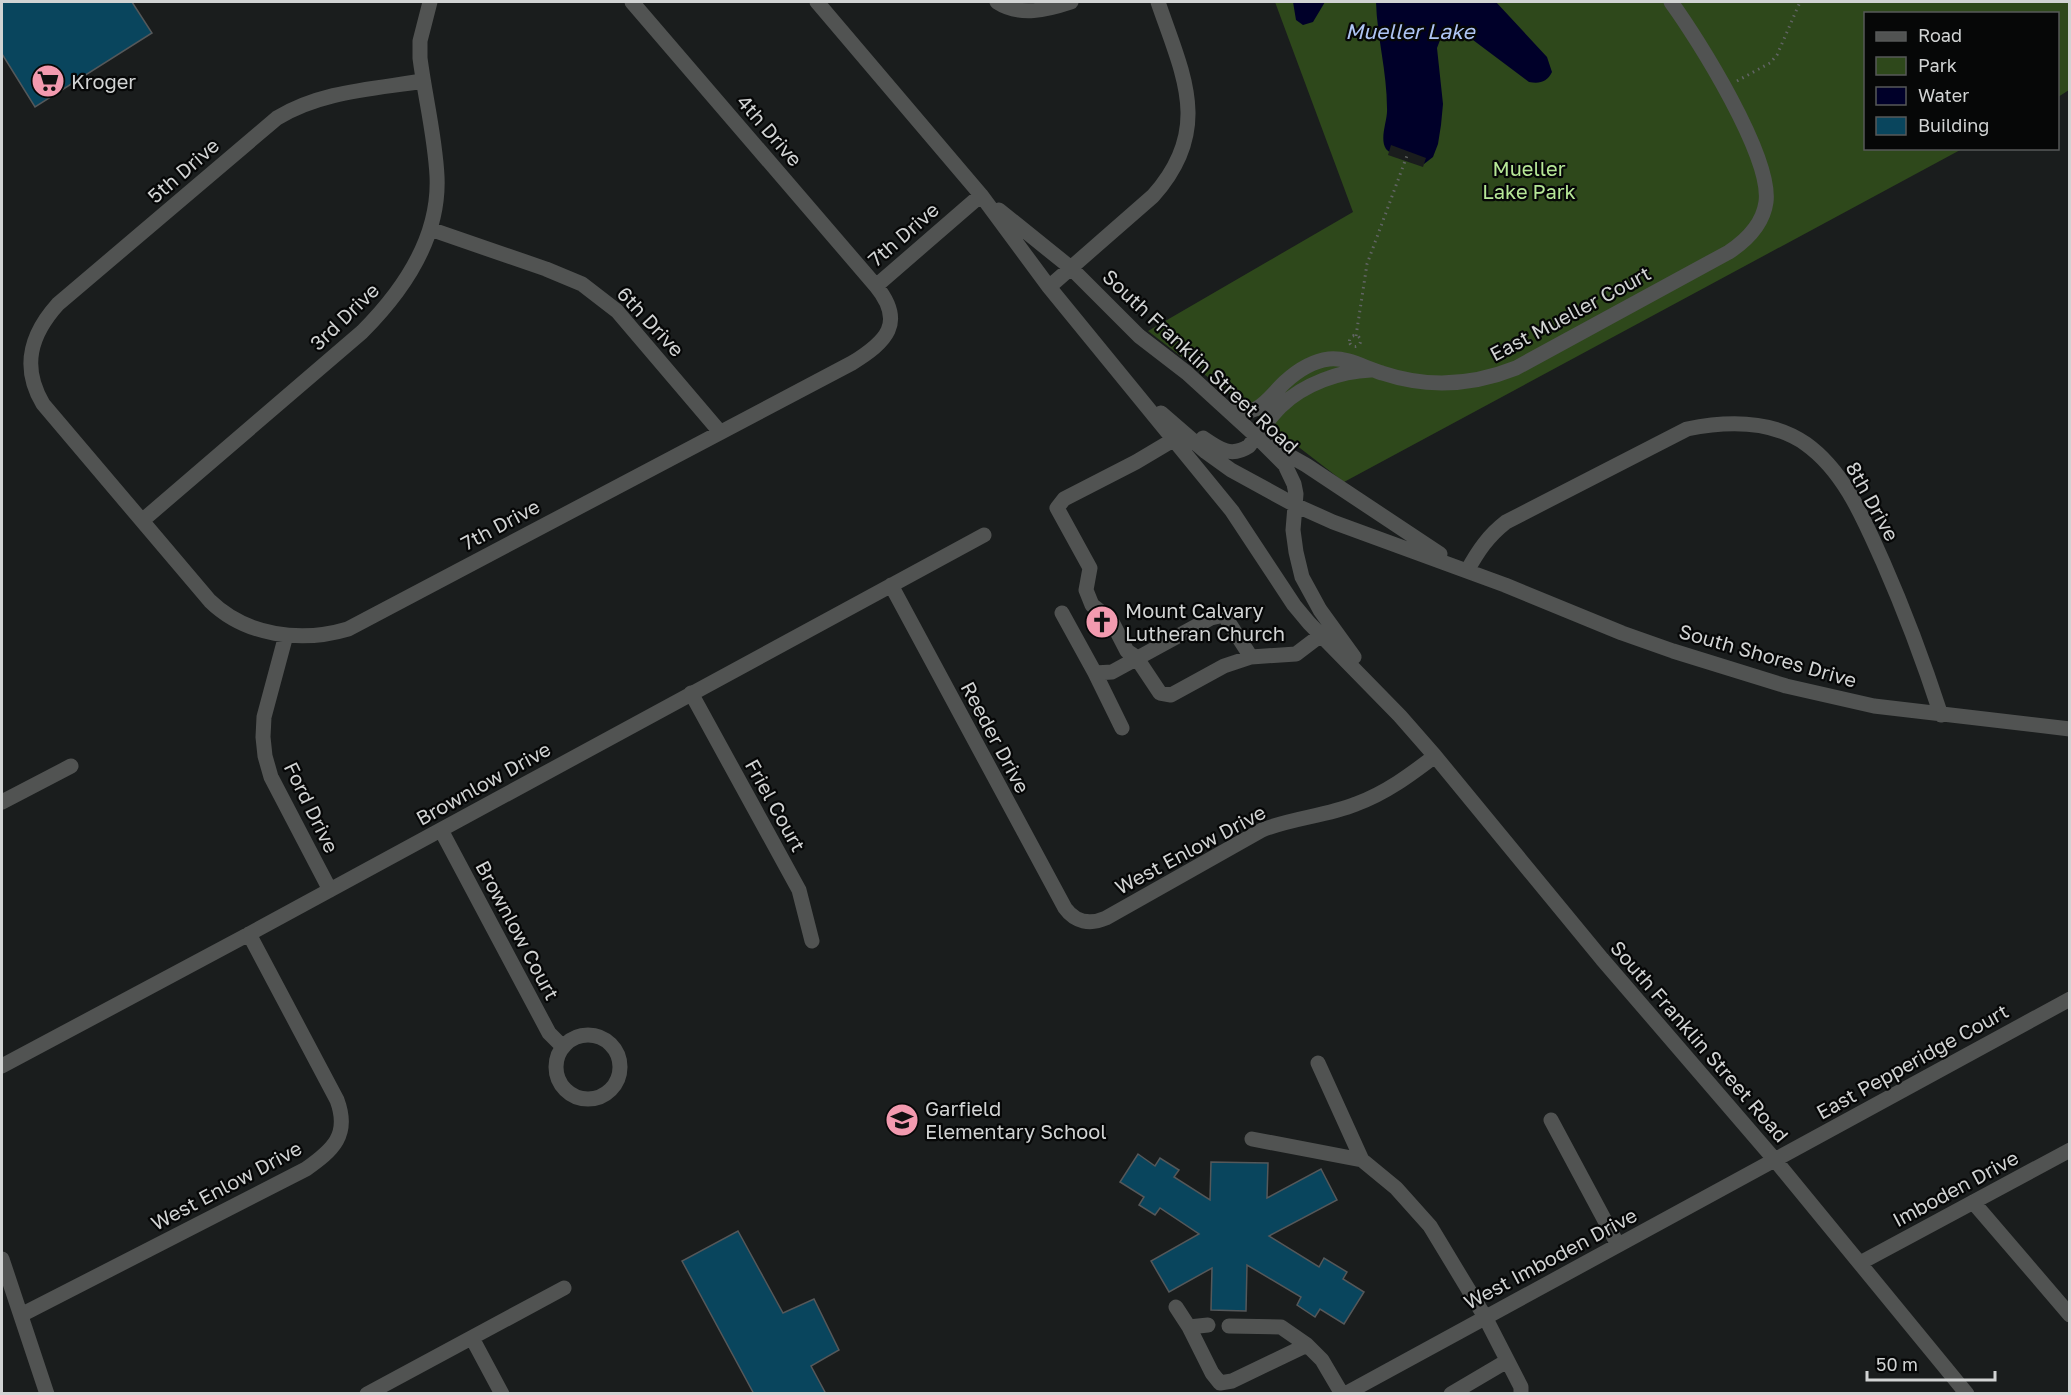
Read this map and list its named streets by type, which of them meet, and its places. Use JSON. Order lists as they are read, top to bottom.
{
  "streets": {
    "street": [
      "4th Drive",
      "5th Drive",
      "7th Drive",
      "East Mueller Court",
      "3rd Drive",
      "6th Drive",
      "South Franklin Street Road",
      "8th Drive",
      "South Shores Drive",
      "Reeder Drive",
      "Brownlow Drive",
      "Friel Court",
      "Ford Drive",
      "West Enlow Drive",
      "Brownlow Court",
      "East Pepperidge Court",
      "Imboden Drive",
      "West Imboden Drive"
    ]
  },
  "crossings": [
    ["4th Drive", "7th Drive"],
    ["5th Drive", "7th Drive"],
    ["5th Drive", "3rd Drive"],
    ["7th Drive", "3rd Drive"],
    ["7th Drive", "6th Drive"],
    ["7th Drive", "South Franklin Street Road"],
    ["7th Drive", "Ford Drive"],
    ["East Mueller Court", "South Franklin Street Road"],
    ["East Mueller Court", "South Shores Drive"],
    ["3rd Drive", "6th Drive"],
    ["South Franklin Street Road", "South Shores Drive"],
    ["South Franklin Street Road", "West Enlow Drive"],
    ["South Franklin Street Road", "East Pepperidge Court"],
    ["South Franklin Street Road", "Imboden Drive"],
    ["South Franklin Street Road", "West Imboden Drive"],
    ["8th Drive", "South Shores Drive"],
    ["Reeder Drive", "Brownlow Drive"],
    ["Reeder Drive", "West Enlow Drive"],
    ["Brownlow Drive", "Friel Court"],
    ["Brownlow Drive", "Ford Drive"],
    ["Brownlow Drive", "West Enlow Drive"],
    ["Brownlow Drive", "Brownlow Court"],
    ["East Pepperidge Court", "West Imboden Drive"]
  ],
  "water": ["Mueller Lake"],
  "parks": ["Mueller Lake Park"],
  "places": {
    "supermarket": ["Kroger"],
    "church": ["Mount Calvary Lutheran Church"],
    "school or university": ["Garfield Elementary School"]
  },
  "legend": [
    "Road",
    "Park",
    "Water",
    "Building"
  ],
  "scale_bar": "50 m"
}
